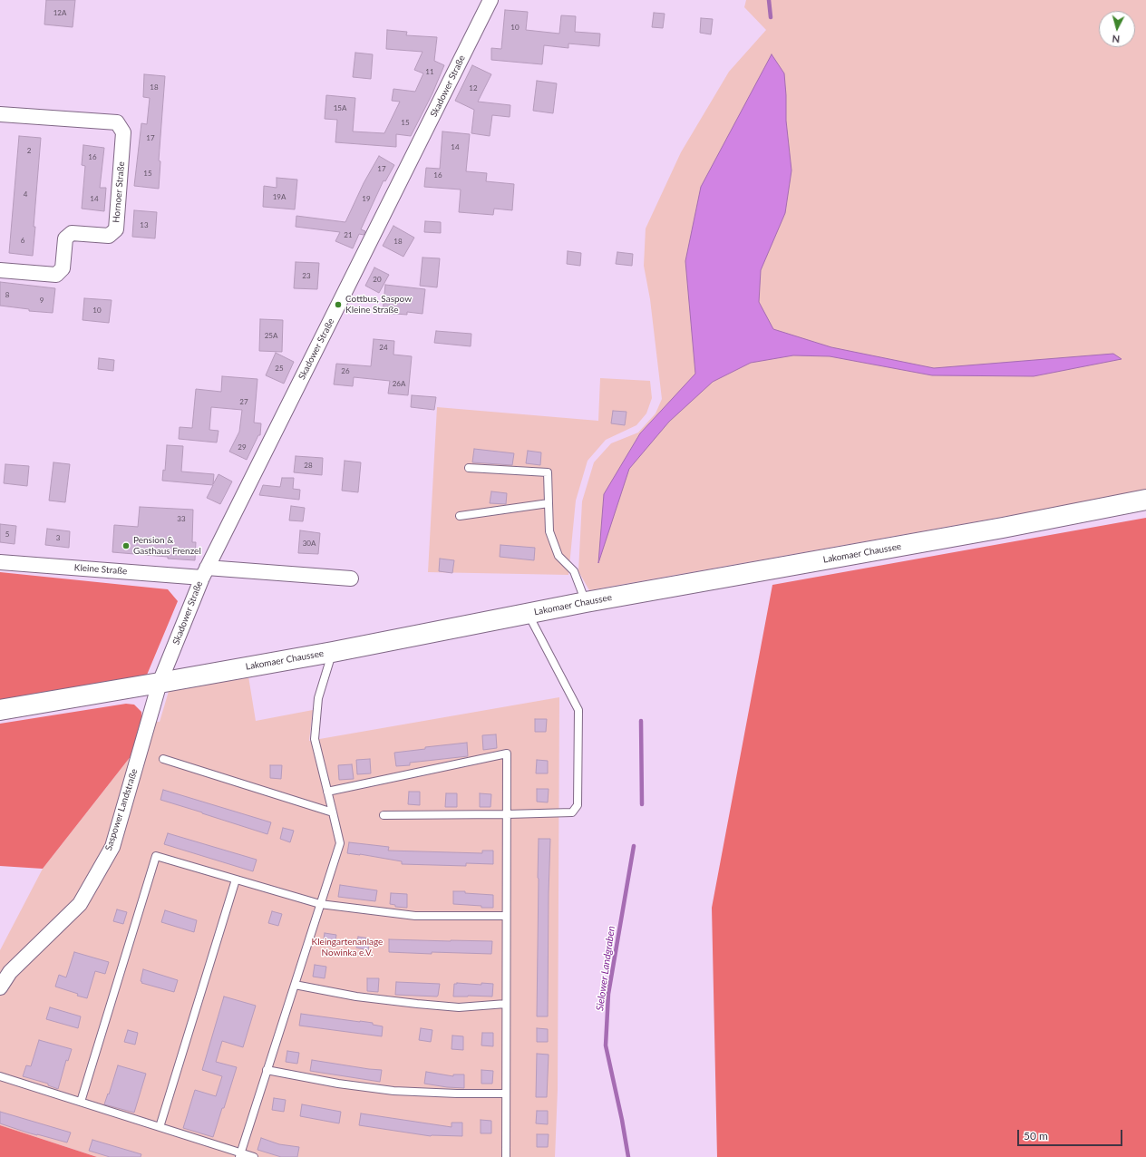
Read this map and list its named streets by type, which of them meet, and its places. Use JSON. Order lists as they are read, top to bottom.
{
  "streets": {
    "street": [
      "Skadower Straße",
      "Hornoer Straße",
      "Lakomaer Chaussee",
      "Kleine Straße",
      "Saspower Landstraße"
    ]
  },
  "crossings": [
    ["Skadower Straße", "Lakomaer Chaussee"],
    ["Skadower Straße", "Kleine Straße"],
    ["Skadower Straße", "Saspower Landstraße"],
    ["Lakomaer Chaussee", "Saspower Landstraße"]
  ],
  "water": ["Sielower Landgraben"],
  "parks": ["Kleingartenanlage Nowinka e.V."],
  "places": ["Cottbus, Saspow Kleine Straße", "Pension & Gasthaus Frenzel"],
  "house_numbers": [
    "12A",
    "10",
    "11",
    "18",
    "12",
    "15A",
    "15",
    "17",
    "14",
    "2",
    "16",
    "17",
    "15",
    "16",
    "4",
    "19A",
    "14",
    "19",
    "13",
    "21",
    "6",
    "18",
    "23",
    "20",
    "8",
    "9",
    "10",
    "25A",
    "24",
    "25",
    "26",
    "26A",
    "27",
    "29",
    "28",
    "33",
    "5",
    "3",
    "30A"
  ],
  "scale_bar": "50 m",
  "north": "bottom"
}
